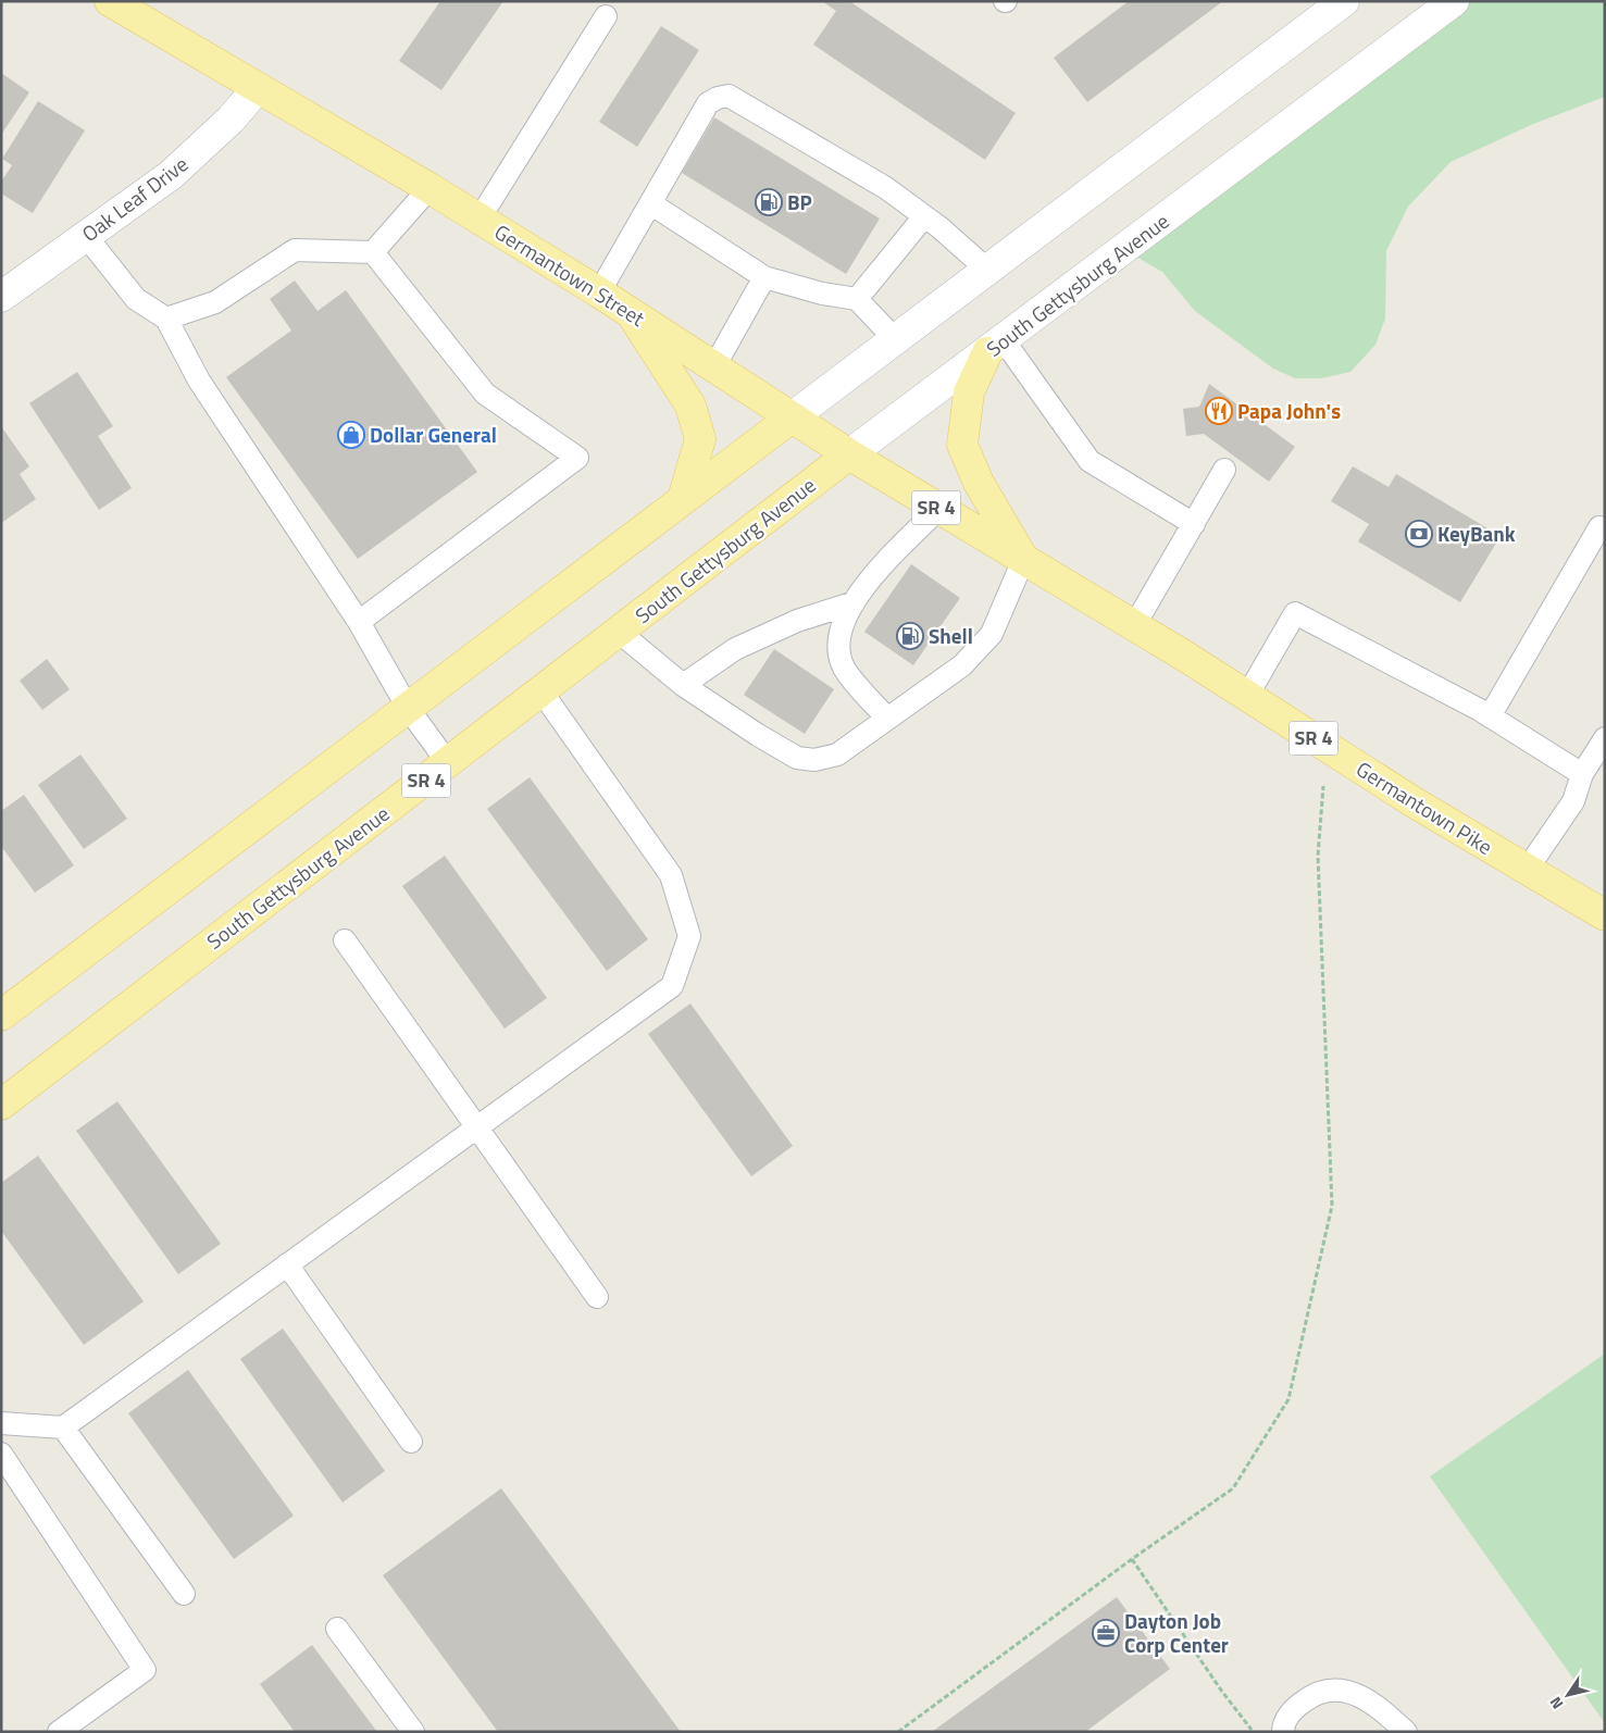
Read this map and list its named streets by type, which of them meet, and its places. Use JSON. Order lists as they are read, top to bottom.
{
  "streets": {
    "main road": [
      "Oak Leaf Drive",
      "Germantown Street",
      "South Gettysburg Avenue",
      "SR 4",
      "Germantown Pike"
    ]
  },
  "crossings": [
    ["Oak Leaf Drive", "Germantown Street"],
    ["Germantown Street", "South Gettysburg Avenue"],
    ["Germantown Street", "Germantown Pike"]
  ],
  "places": {
    "fuel station": ["BP", "Shell"],
    "restaurant": ["Papa John's"],
    "shop": ["Dollar General"],
    "bank": ["KeyBank"],
    "office": ["Dayton Job Corp Center"]
  },
  "north": "bottom left"
}
